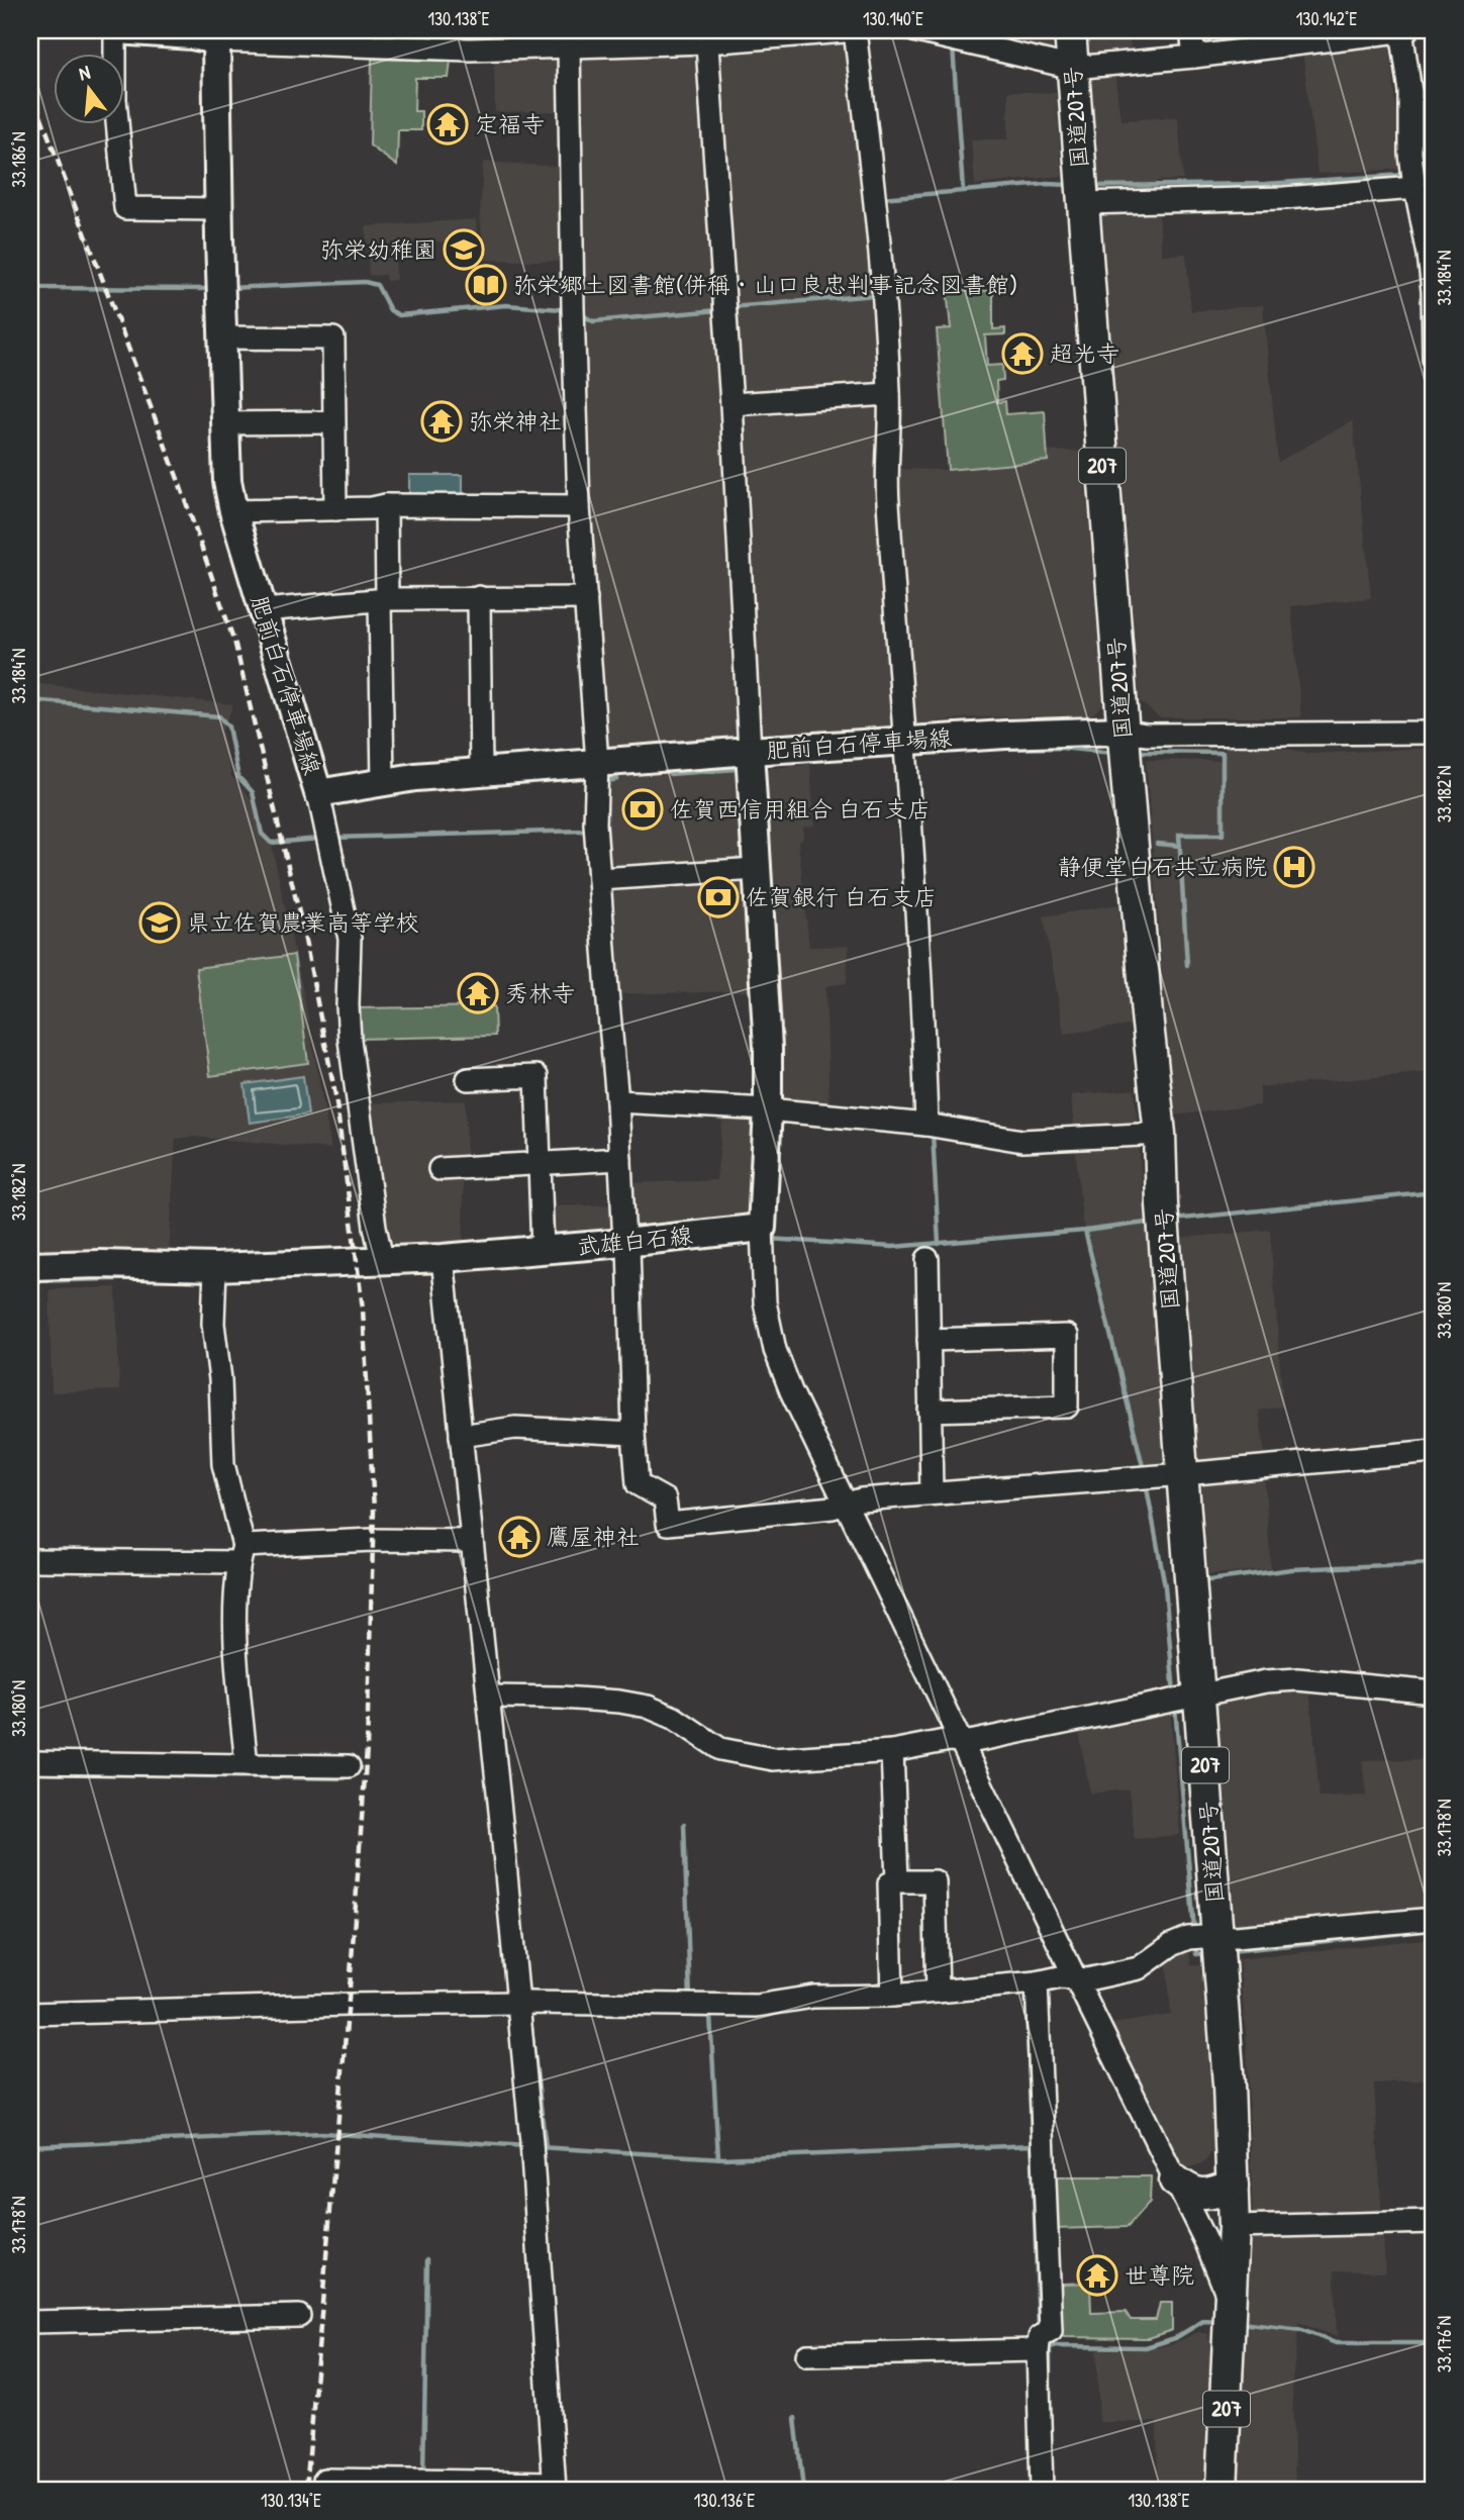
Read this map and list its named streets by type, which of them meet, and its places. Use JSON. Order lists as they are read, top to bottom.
{
  "streets": {
    "highway": ["国道207号", "207"],
    "main road": ["肥前白石停車場線", "武雄白石線"]
  },
  "crossings": [
    ["国道207号", "肥前白石停車場線"]
  ],
  "places": {
    "temple": [
      "定福寺",
      "超光寺",
      "弥栄神社",
      "秀林寺",
      "鷹屋神社",
      "世尊院"
    ],
    "school or university": ["弥栄幼稚園", "県立佐賀農業高等学校"],
    "library": ["弥栄郷土図書館(併稱・山口良忠判事記念図書館)"],
    "bank": ["佐賀西信用組合 白石支店", "佐賀銀行 白石支店"],
    "hospital": ["静便堂白石共立病院"]
  },
  "north": "top",
  "coordinates": [
    "130.138°E",
    "130.140°E",
    "130.142°E",
    "33.186°N",
    "33.184°N",
    "33.182°N",
    "33.180°N",
    "33.178°N",
    "33.176°N",
    "130.134°E",
    "130.136°E"
  ]
}
